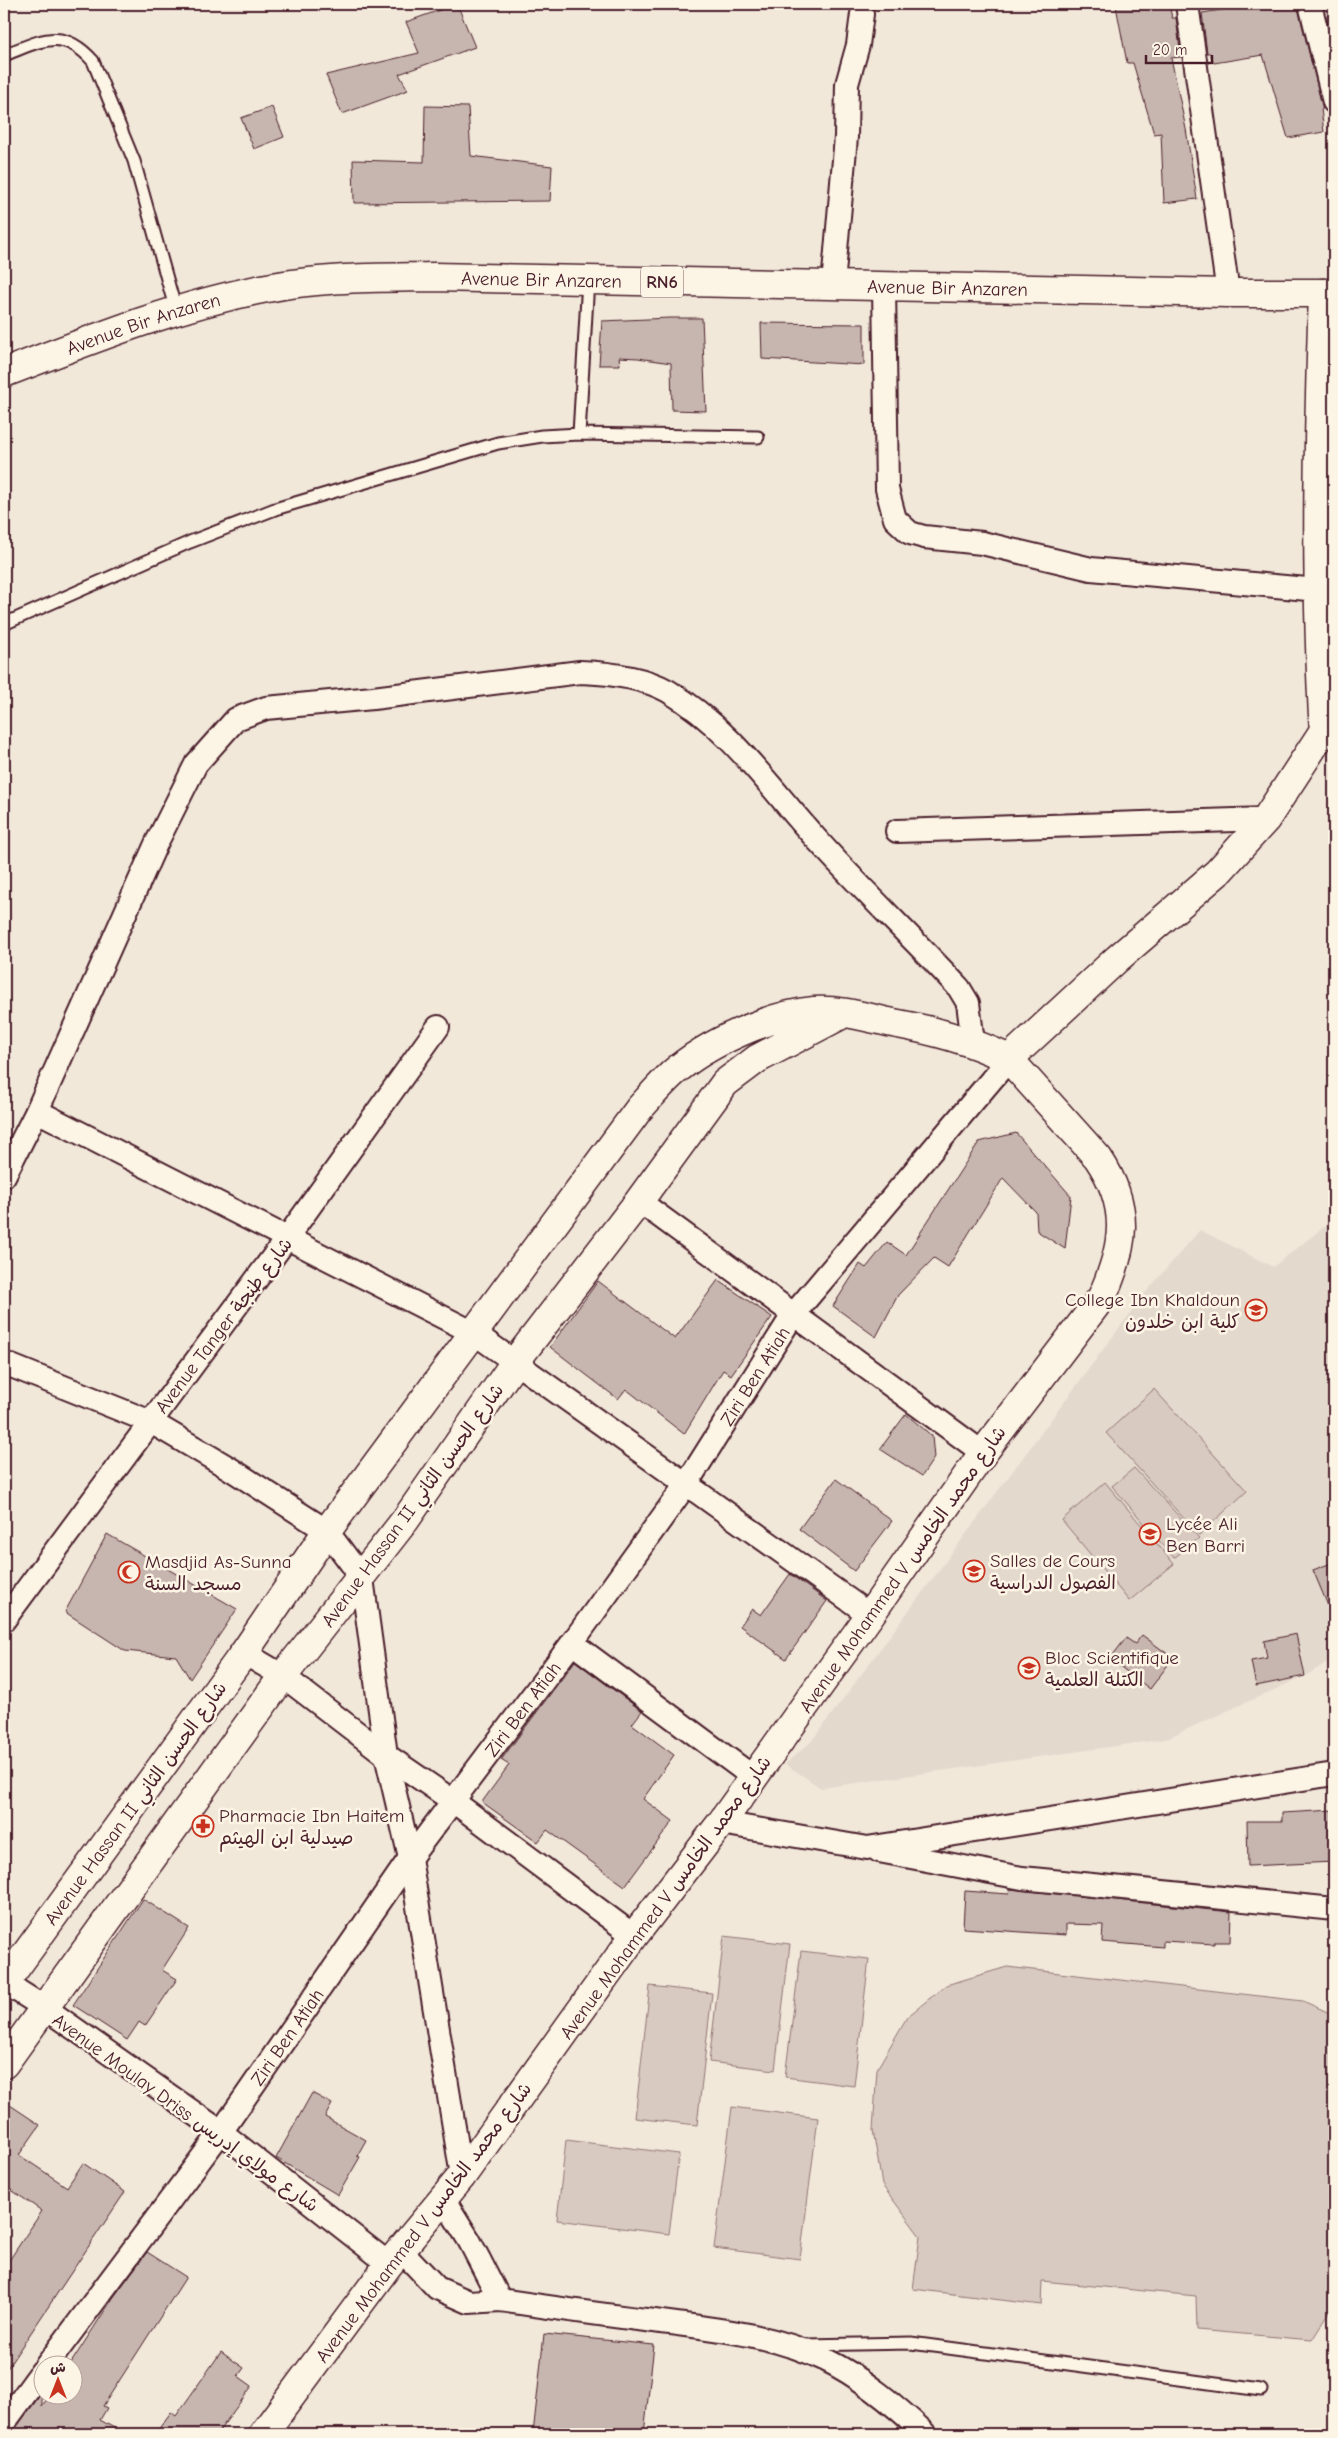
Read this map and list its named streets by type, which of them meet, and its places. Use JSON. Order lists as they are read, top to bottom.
{
  "streets": {
    "street": [
      "Avenue Bir Anzaren",
      "RN6",
      "Avenue Tanger شارع طنجة",
      "Ziri Ben Atiah",
      "Avenue Hassan II شارع الحسن الثاني",
      "Avenue Mohammed V شارع محمد الخامس",
      "Avenue Moulay Driss شارع مولاي إدريس"
    ]
  },
  "crossings": [
    ["Ziri Ben Atiah", "Avenue Hassan II شارع الحسن الثاني"],
    ["Ziri Ben Atiah", "Avenue Mohammed V شارع محمد الخامس"],
    ["Ziri Ben Atiah", "Avenue Moulay Driss شارع مولاي إدريس"],
    ["Avenue Hassan II شارع الحسن الثاني", "Avenue Mohammed V شارع محمد الخامس"],
    ["Avenue Hassan II شارع الحسن الثاني", "Avenue Moulay Driss شارع مولاي إدريس"],
    ["Avenue Mohammed V شارع محمد الخامس", "Avenue Moulay Driss شارع مولاي إدريس"]
  ],
  "places": {
    "school or university": [
      "College Ibn Khaldoun كلية ابن خلدون",
      "Lycée Ali Ben Barri",
      "Salles de Cours الفصول الدراسية",
      "Bloc Scientifique الكتلة العلمية"
    ],
    "mosque": ["Masdjid As-Sunna مسجد السنة"],
    "pharmacy": ["Pharmacie Ibn Haitem صيدلية ابن الهيثم"]
  },
  "scale_bar": "20 m",
  "north": "top"
}
